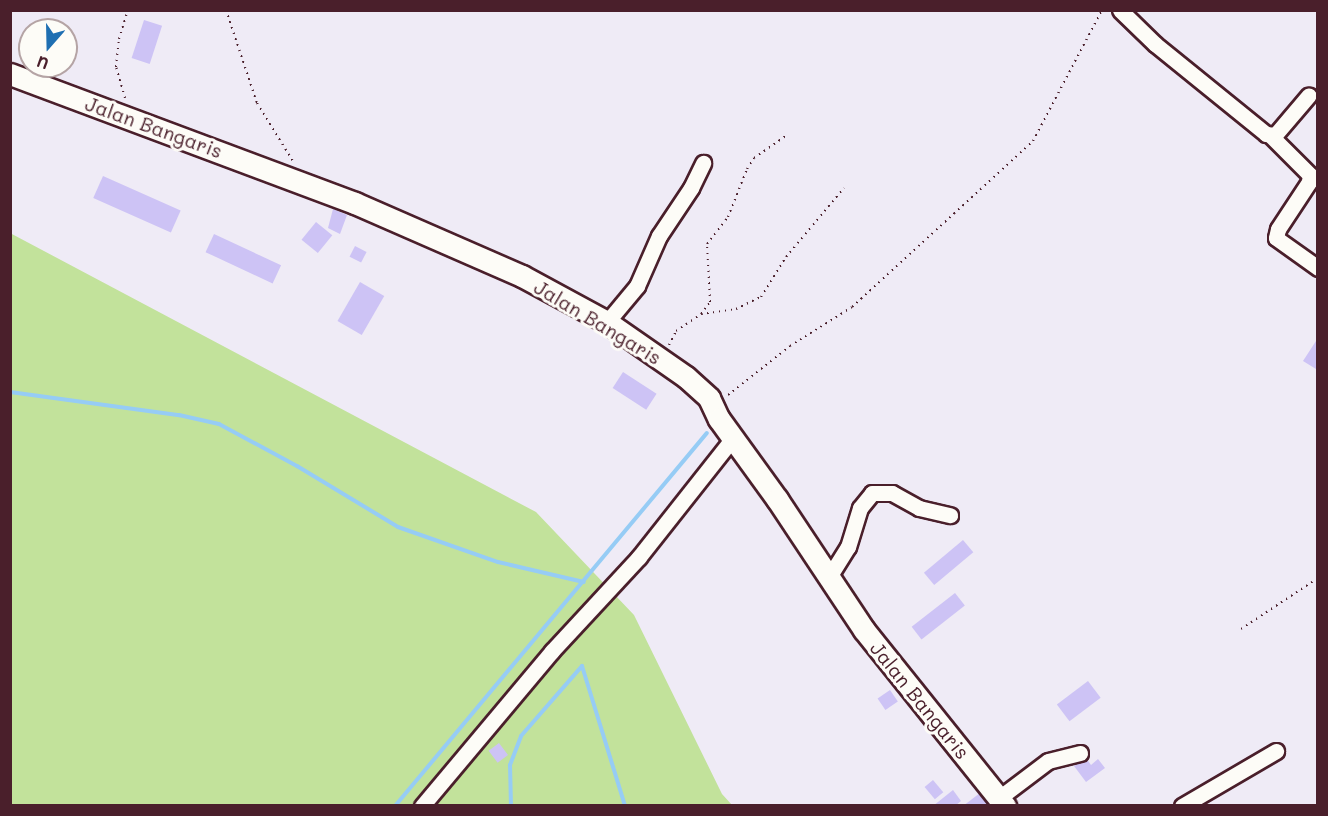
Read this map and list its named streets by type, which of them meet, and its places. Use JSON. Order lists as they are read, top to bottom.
{
  "streets": {
    "street": ["Jalan Bangaris"]
  },
  "north": "bottom"
}
